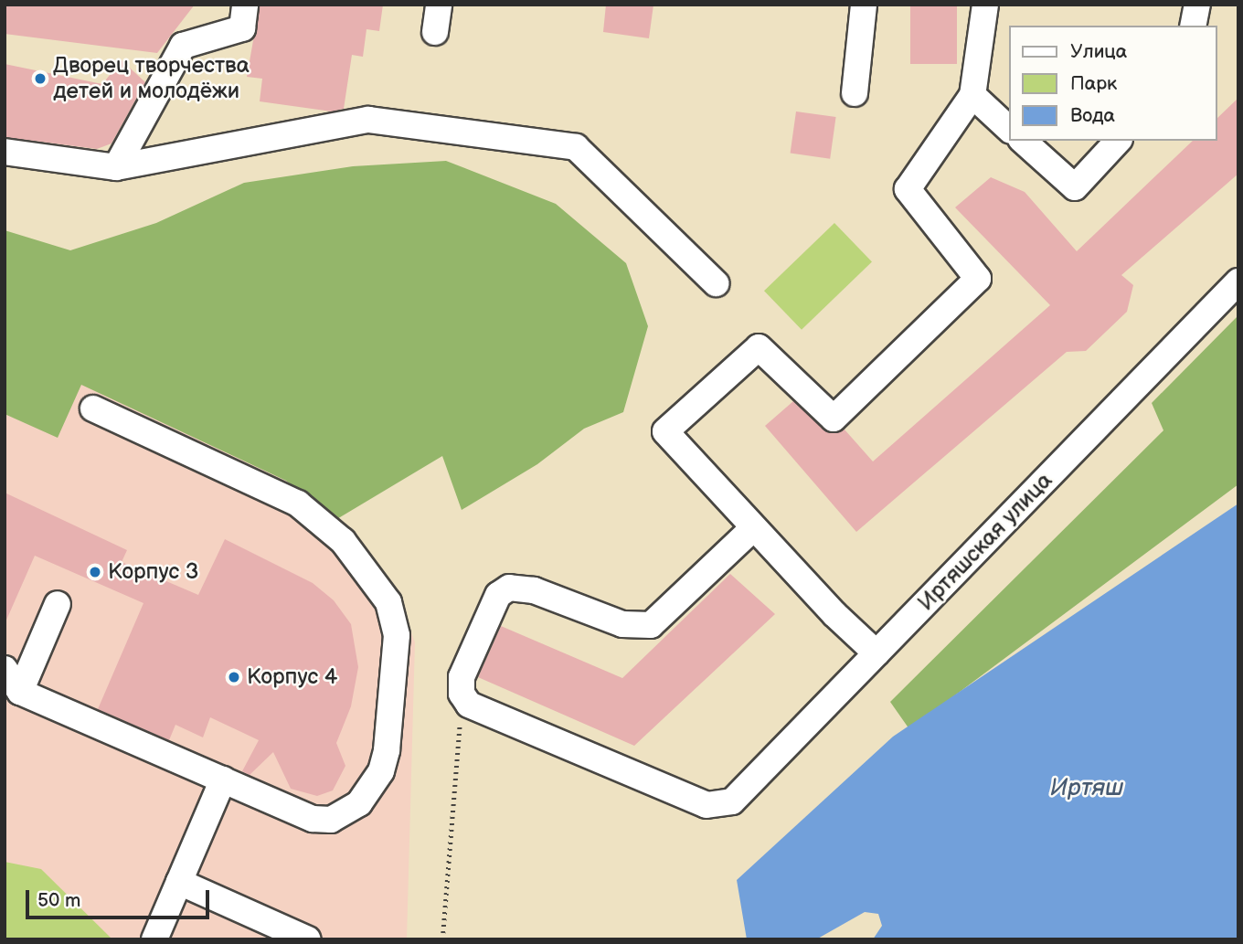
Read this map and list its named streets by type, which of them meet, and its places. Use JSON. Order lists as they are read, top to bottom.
{
  "streets": {
    "street": ["Иртяшская улица"]
  },
  "water": ["Иртяш"],
  "places": ["Дворец творчества детей и молодёжи", "Корпус 3", "Корпус 4"],
  "legend": ["Улица", "Парк", "Вода"],
  "scale_bar": "50 m"
}
